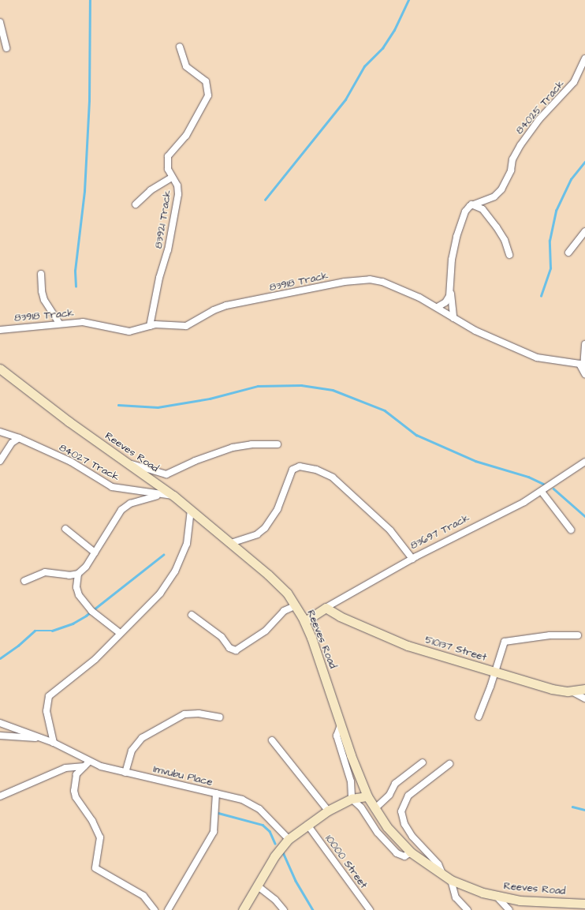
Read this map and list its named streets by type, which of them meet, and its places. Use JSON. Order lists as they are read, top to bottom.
{
  "streets": {
    "street": [
      "84025 Track",
      "83921 Track",
      "83918 Track",
      "Reeves Road",
      "84027 Track",
      "83697 Track",
      "510137 Street",
      "Imvubu Place",
      "10000 Street"
    ]
  },
  "crossings": [
    ["83921 Track", "83918 Track"],
    ["Reeves Road", "84027 Track"],
    ["Reeves Road", "83697 Track"],
    ["83697 Track", "510137 Street"]
  ]
}
